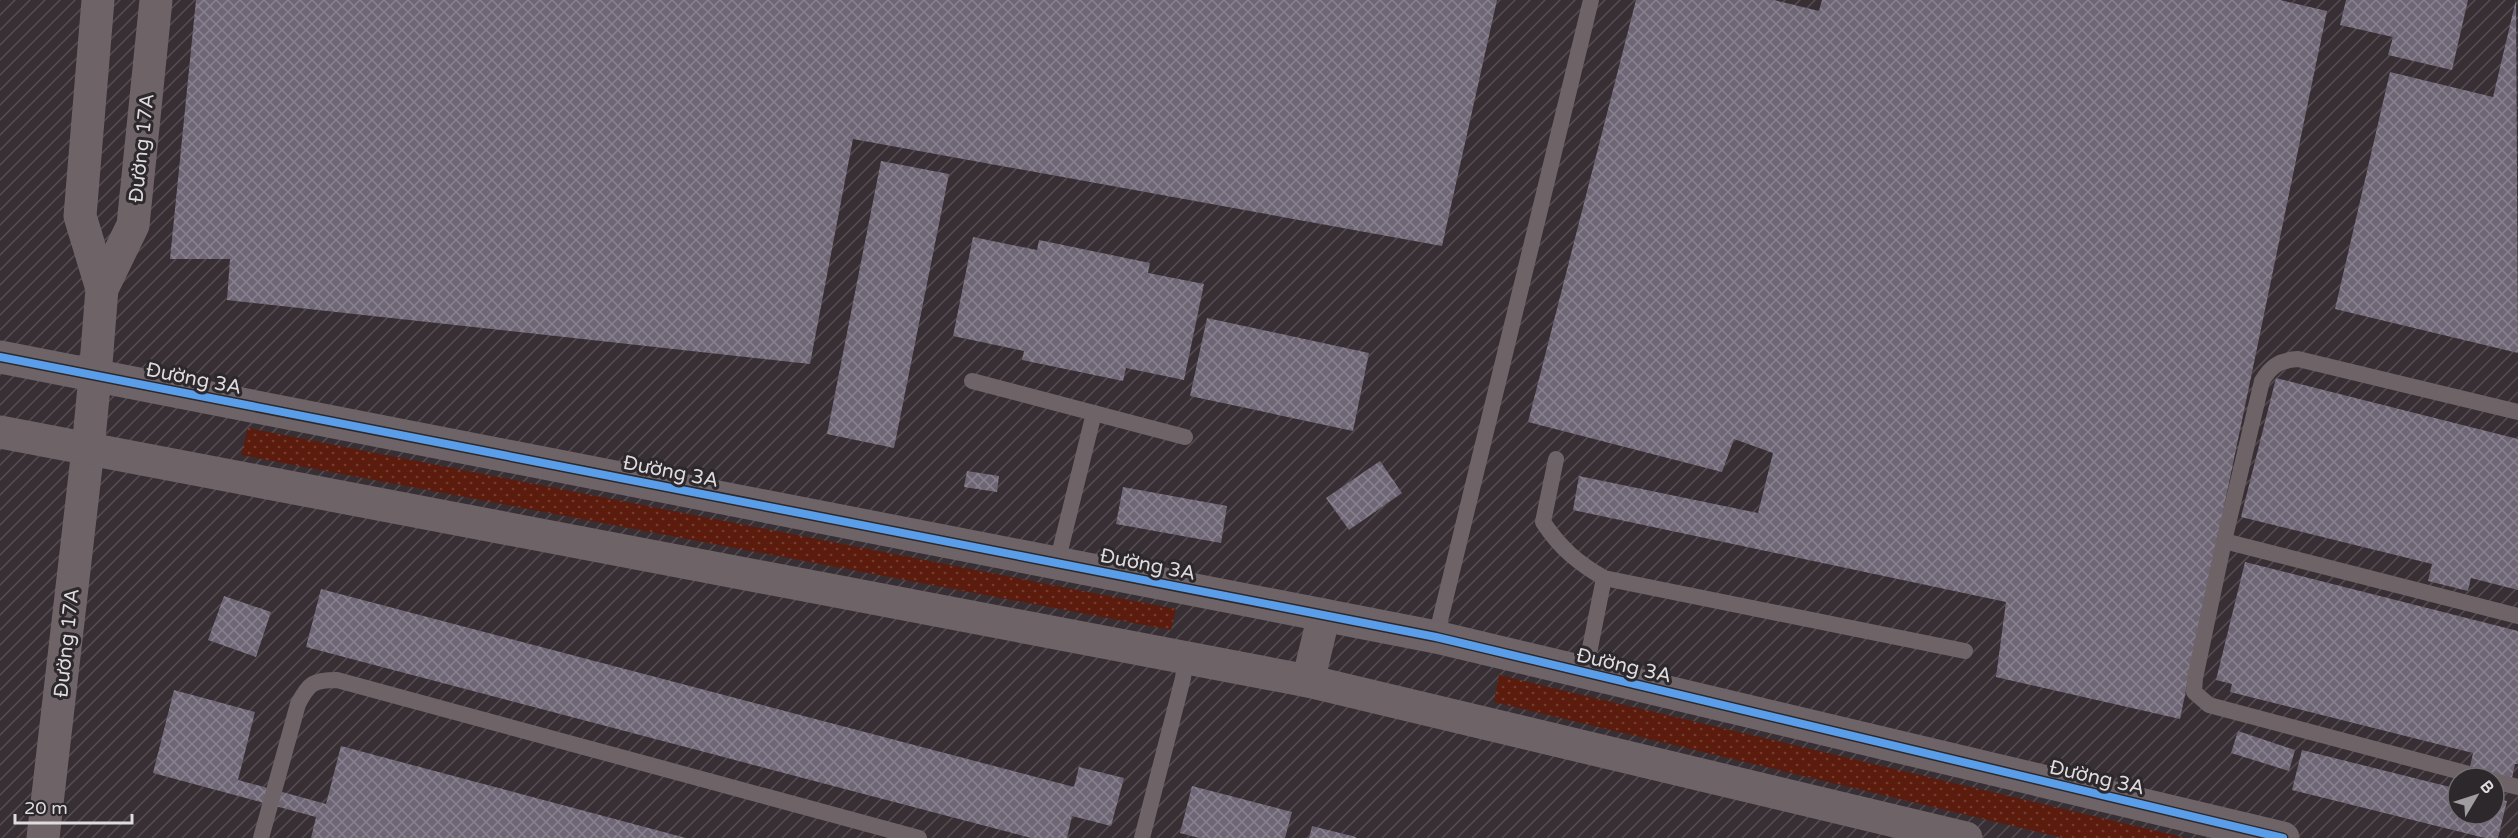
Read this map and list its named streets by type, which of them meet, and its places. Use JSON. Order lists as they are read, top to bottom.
{
  "streets": {
    "street": ["Đường 17A", "Đường 3A"]
  },
  "crossings": [
    ["Đường 17A", "Đường 3A"]
  ],
  "scale_bar": "20 m",
  "north": "top right"
}
